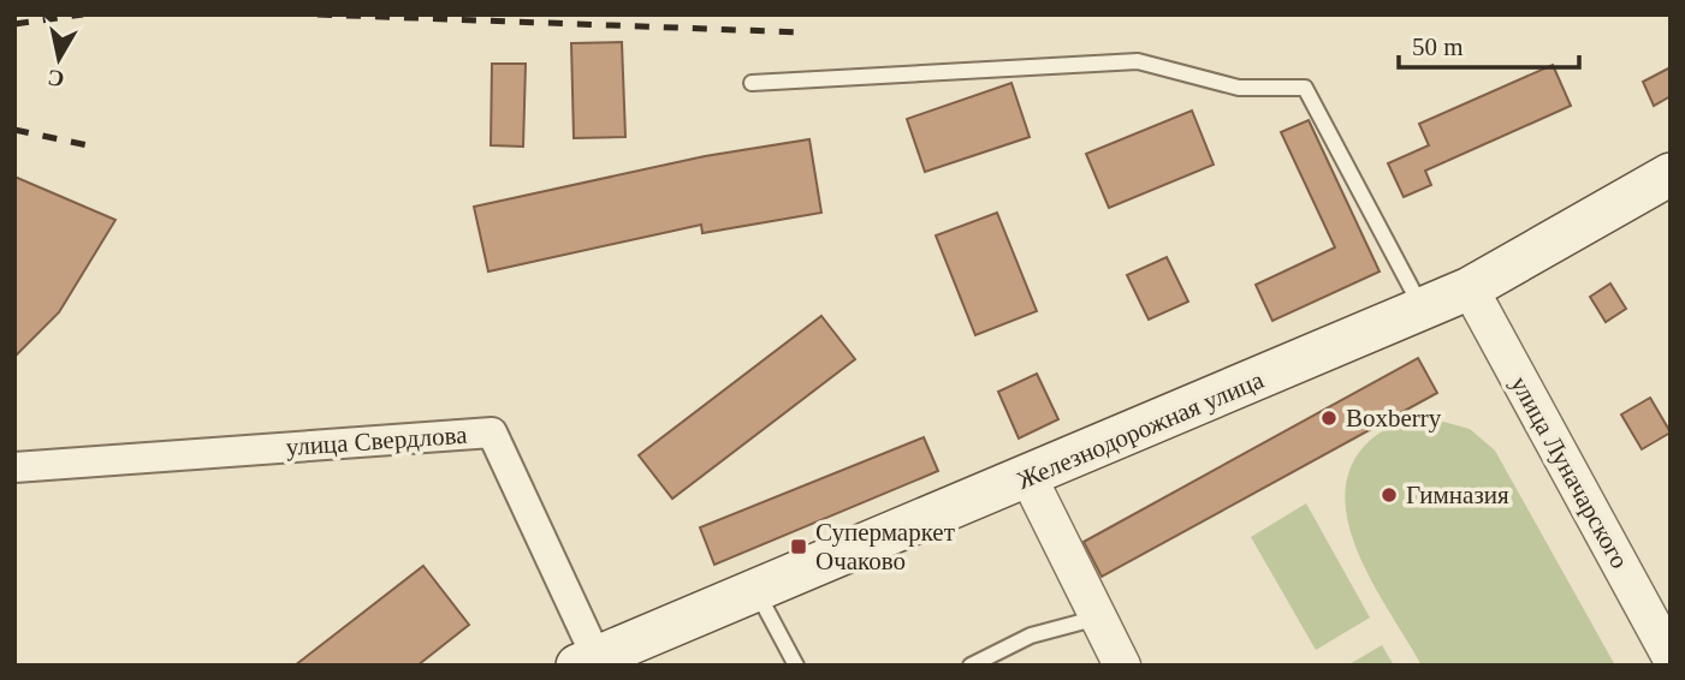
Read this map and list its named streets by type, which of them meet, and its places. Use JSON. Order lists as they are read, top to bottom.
{
  "streets": {
    "main road": ["Железнодорожная улица"],
    "street": ["улица Свердлова", "улица Луначарского"]
  },
  "crossings": [
    ["Железнодорожная улица", "улица Свердлова"],
    ["Железнодорожная улица", "улица Луначарского"]
  ],
  "places": {
    "other": ["Boxberry", "Гимназия"],
    "transit": ["Супермаркет Очаково"]
  },
  "scale_bar": "50 m",
  "north": "bottom"
}
